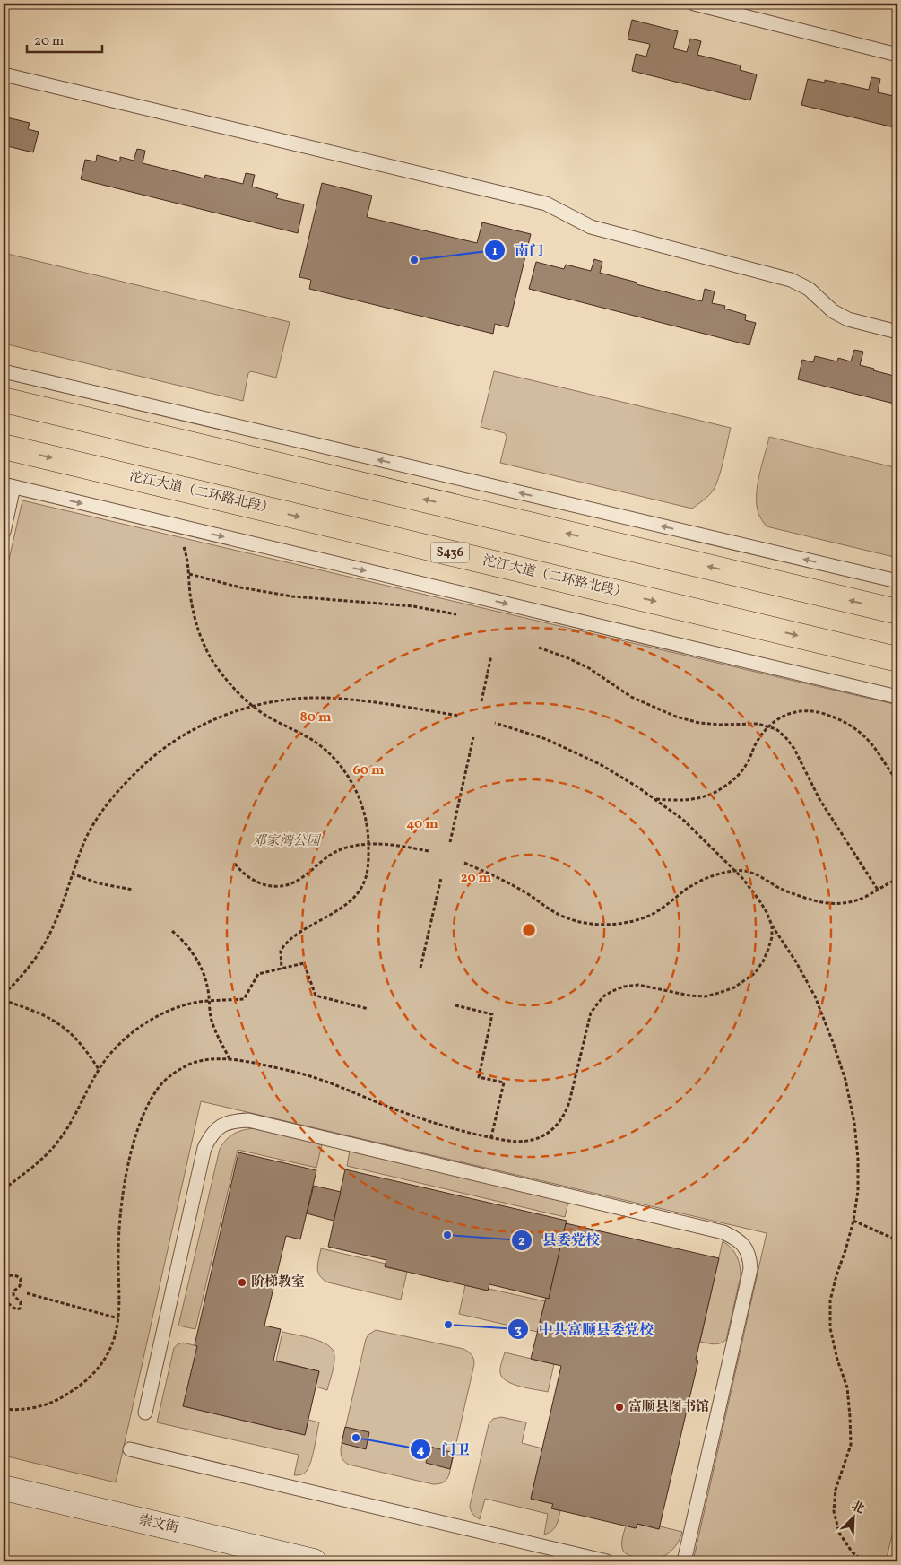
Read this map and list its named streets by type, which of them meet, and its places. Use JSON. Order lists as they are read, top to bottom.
{
  "streets": {
    "highway": ["沱江大道（二环路北段）", "S436"],
    "street": ["崇文街"]
  },
  "parks": ["邓家湾公园"],
  "places": [
    "南门",
    "县委党校",
    "阶梯教室",
    "中共富顺县委党校",
    "富顺县图书馆",
    "门卫"
  ],
  "scale_bar": "20 m",
  "north": "top right",
  "rings": [
    "80 m",
    "60 m",
    "40 m",
    "20 m"
  ]
}
